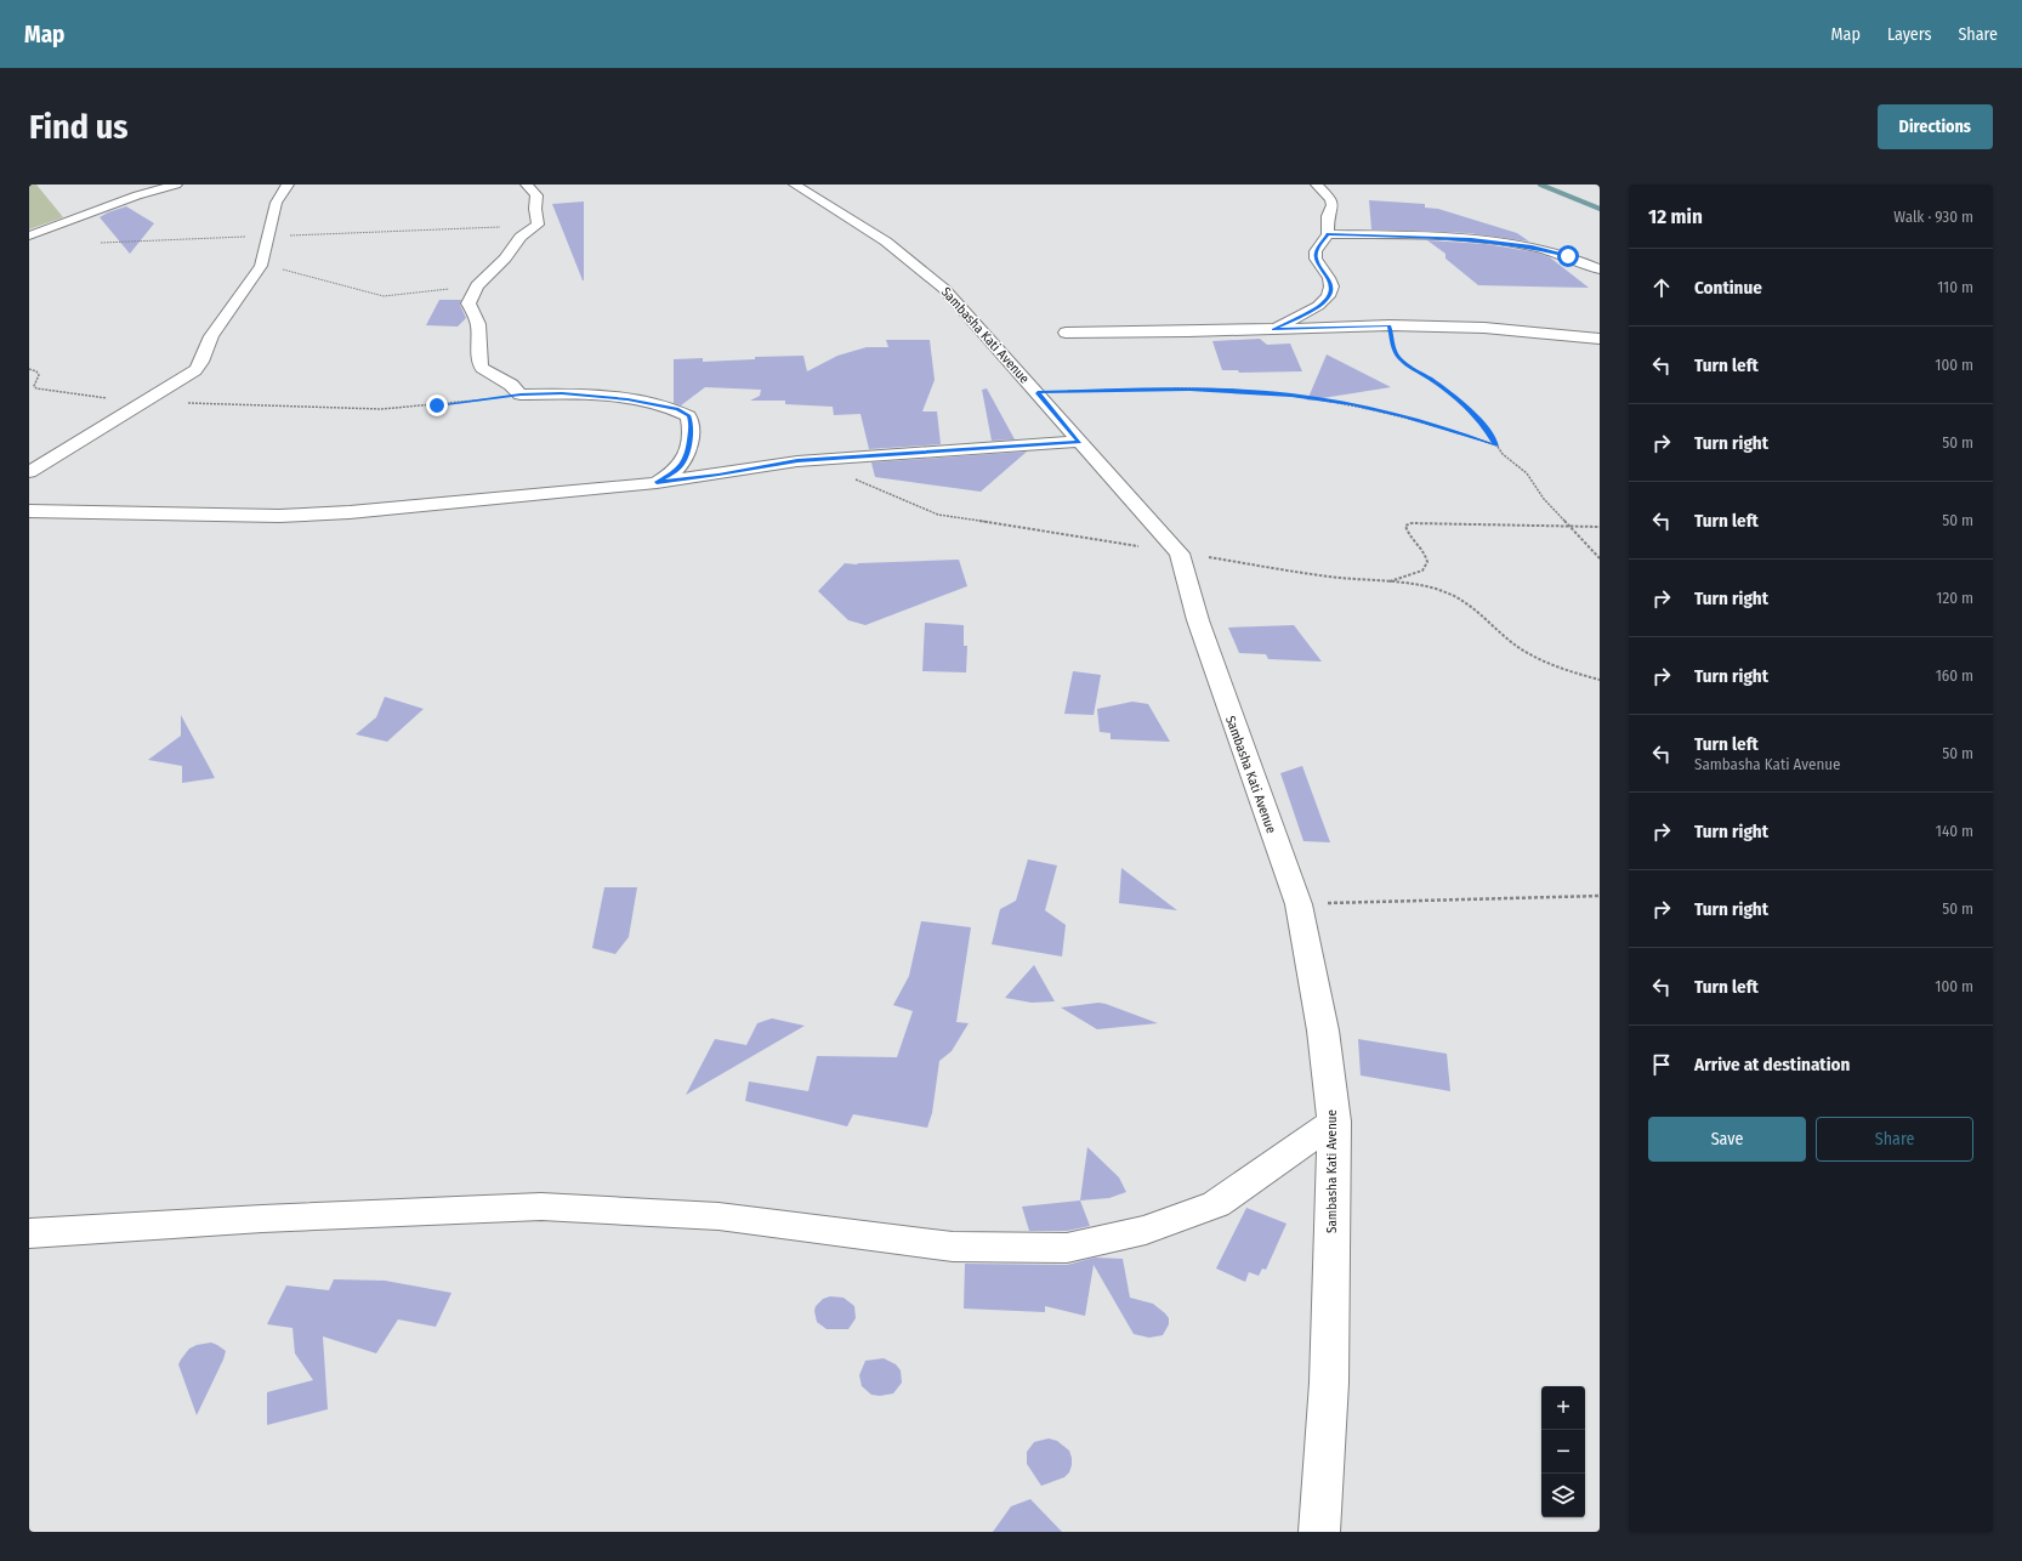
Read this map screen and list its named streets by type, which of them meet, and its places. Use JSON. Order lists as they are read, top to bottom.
{
  "streets": {
    "street": ["Sambasha Kati Avenue"]
  },
  "page": {
    "header": "Map",
    "nav": ["Map", "Layers", "Share"],
    "buttons": [
      "Directions",
      ["Save", "Share"]
    ],
    "title": "Find us",
    "heading": ["12 min", "Walk · 930 m"],
    "list": [
      ["Continue", "110 m"],
      ["Turn left", "100 m"],
      ["Turn right", "50 m"],
      ["Turn left", "50 m"],
      ["Turn right", "120 m"],
      ["Turn right", "160 m"],
      ["Turn left", "Sambasha Kati Avenue", "50 m"],
      ["Turn right", "140 m"],
      ["Turn right", "50 m"],
      ["Turn left", "100 m"],
      "Arrive at destination"
    ],
    "map_buttons": ["+", "−"]
  }
}
